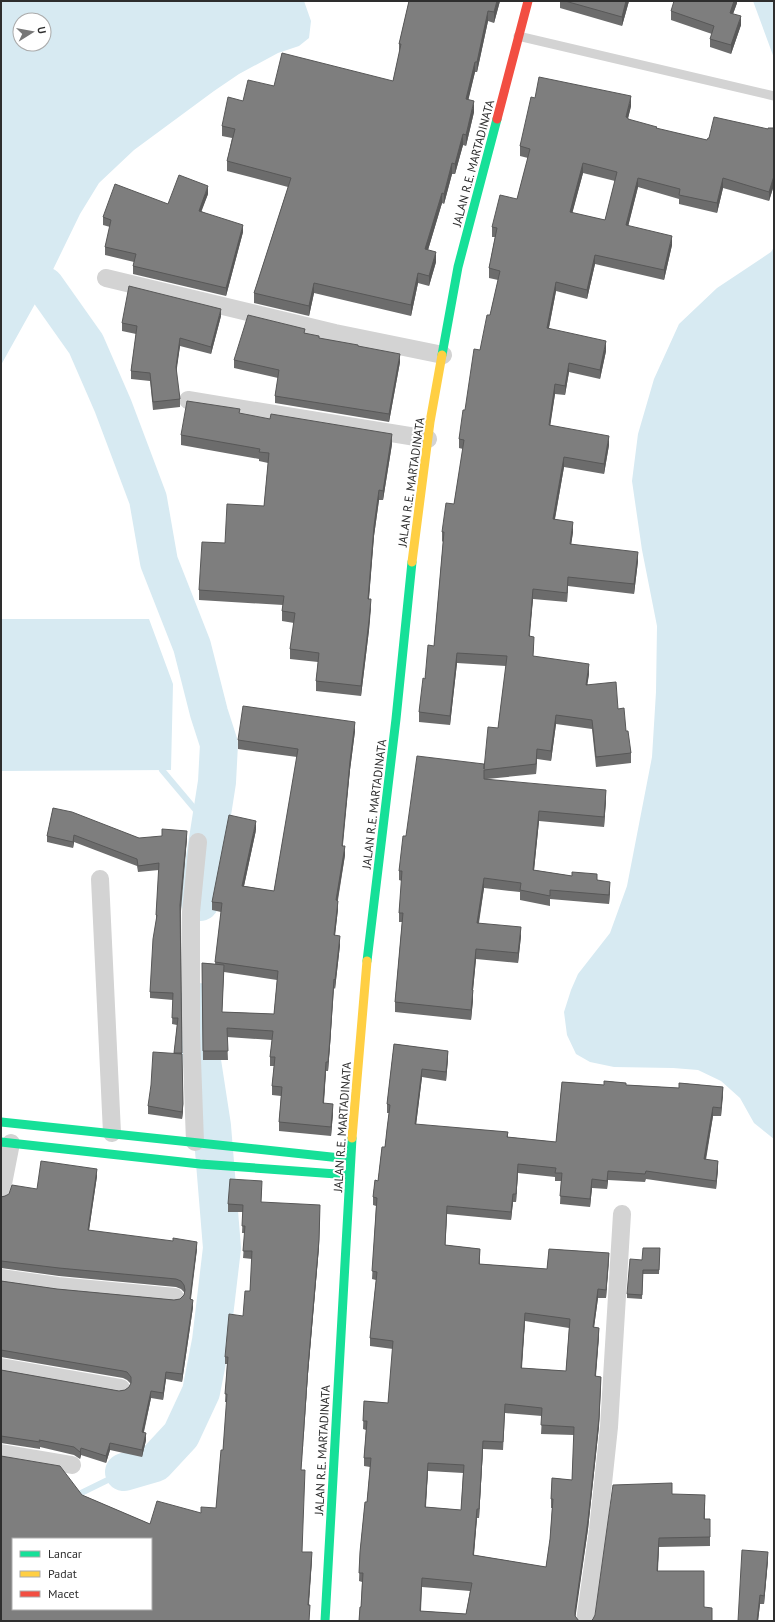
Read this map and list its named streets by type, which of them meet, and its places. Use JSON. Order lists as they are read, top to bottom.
{
  "streets": {
    "main road": ["JALAN R.E. MARTADINATA"]
  },
  "legend": ["Lancar", "Padat", "Macet"],
  "north": "right"
}
